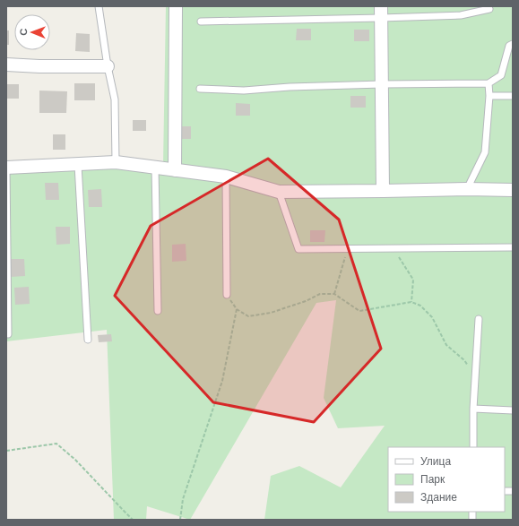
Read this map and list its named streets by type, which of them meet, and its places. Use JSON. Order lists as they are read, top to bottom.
{
  "legend": ["Улица", "Парк", "Здание"],
  "north": "left"
}
